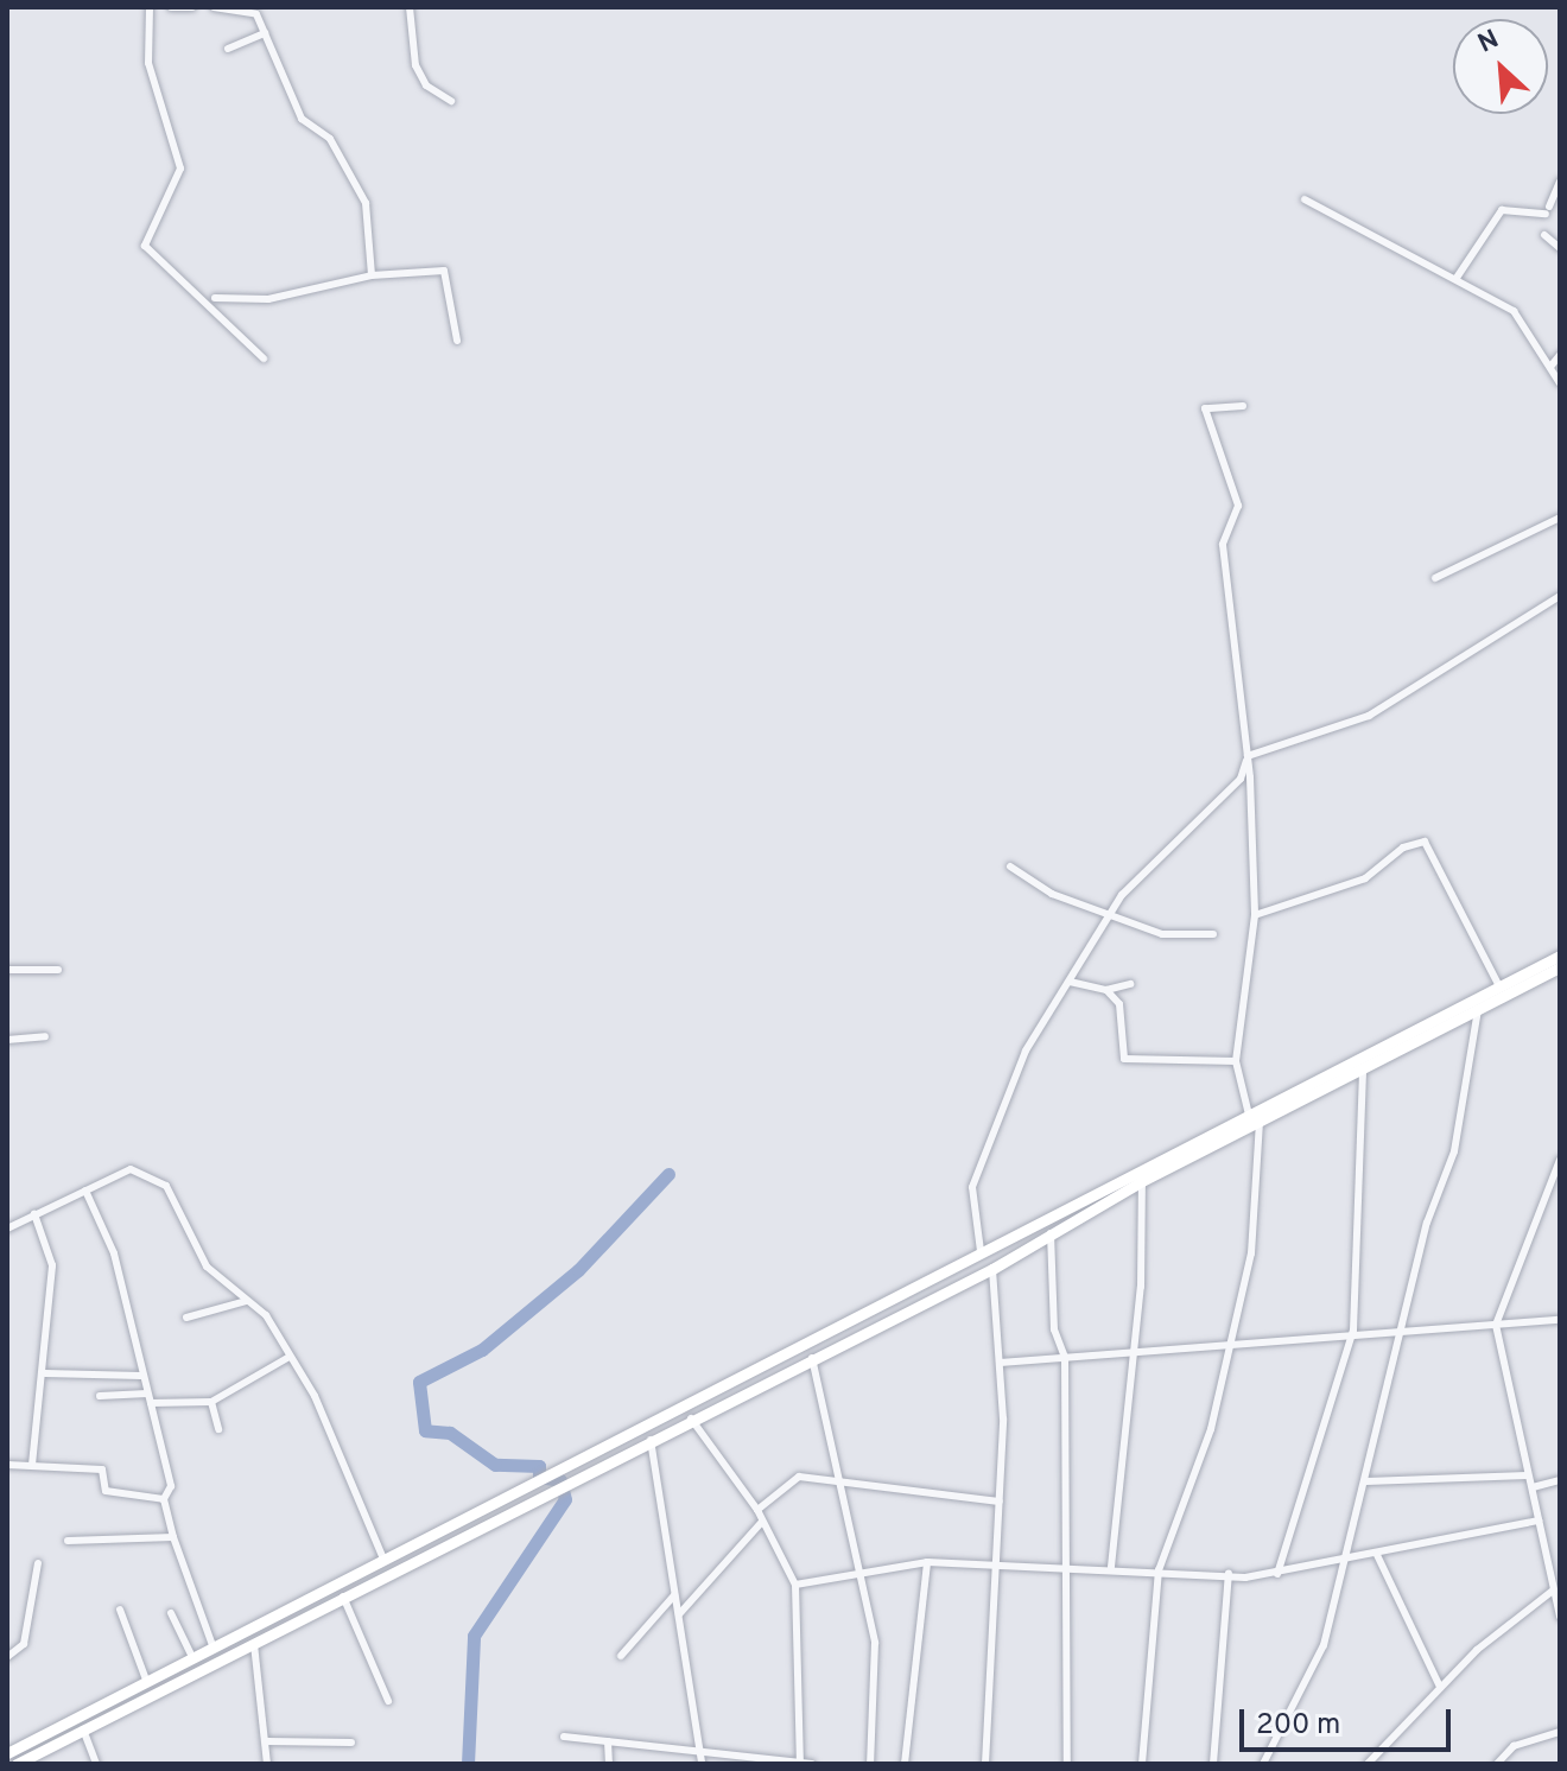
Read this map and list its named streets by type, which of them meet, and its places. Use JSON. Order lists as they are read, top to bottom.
{
  "scale_bar": "200 m",
  "north": "top left"
}
